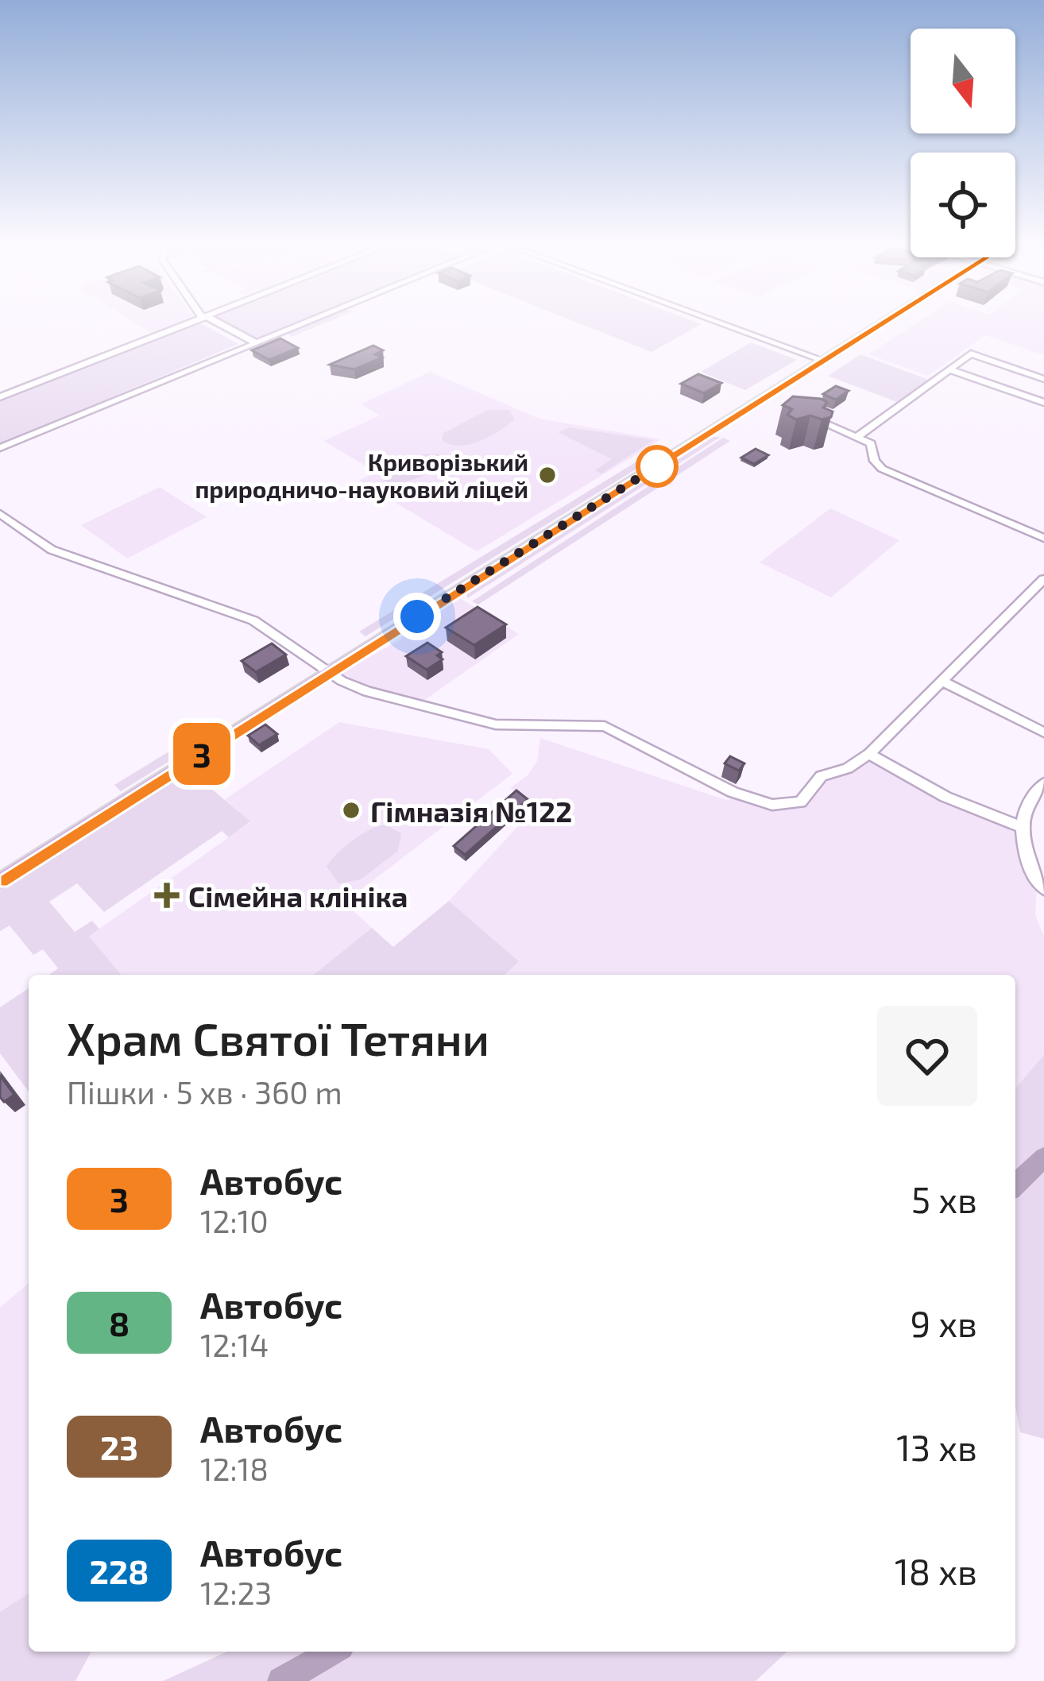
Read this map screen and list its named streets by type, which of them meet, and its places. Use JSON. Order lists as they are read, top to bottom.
{
  "places": {
    "other": ["Криворізький природничо-науковий ліцей", "Гімназія №122"],
    "health": ["Сімейна клініка"]
  },
  "lines": ["bus line 3"],
  "north": "bottom",
  "page": {
    "on_map": "3",
    "heading": ["Храм Святої Тетяни", "Пішки · 5 хв · 360 m"],
    "list": [
      {
        "mark": "3",
        "name": "Автобус",
        "note": "12:10",
        "value": "5 хв"
      },
      {
        "mark": "8",
        "name": "Автобус",
        "note": "12:14",
        "value": "9 хв"
      },
      {
        "mark": "23",
        "name": "Автобус",
        "note": "12:18",
        "value": "13 хв"
      },
      {
        "mark": "228",
        "name": "Автобус",
        "note": "12:23",
        "value": "18 хв"
      }
    ]
  }
}
